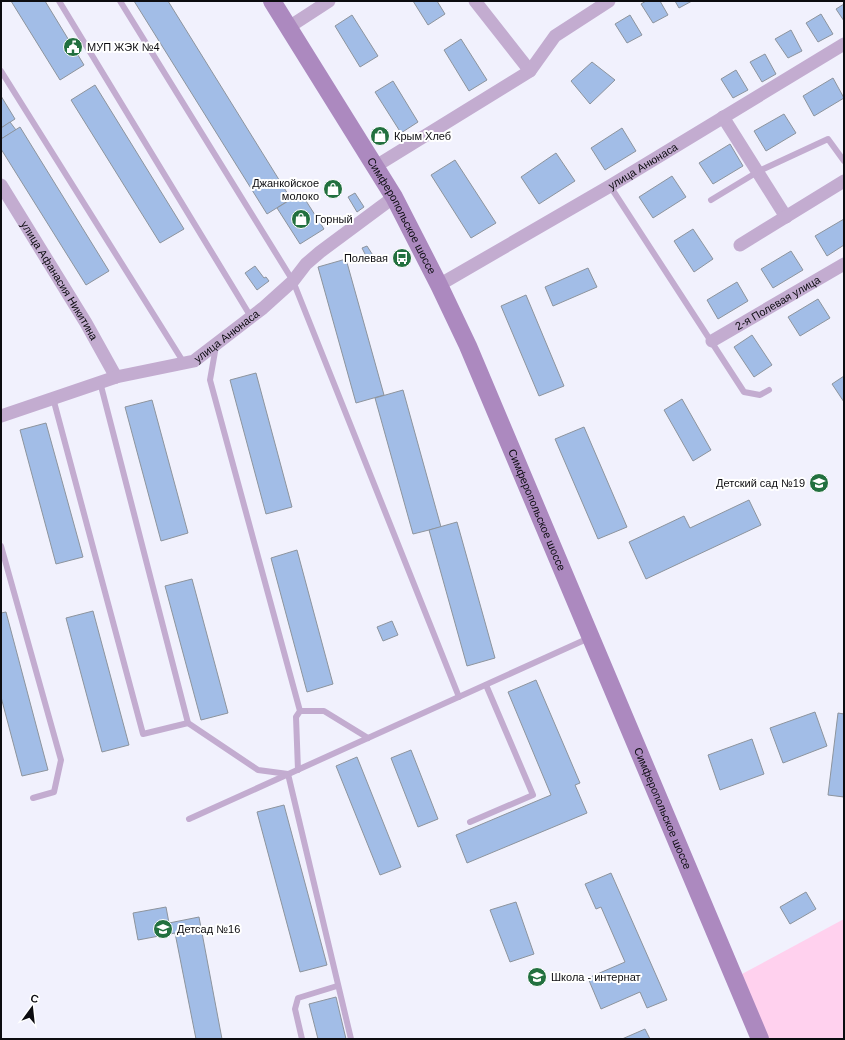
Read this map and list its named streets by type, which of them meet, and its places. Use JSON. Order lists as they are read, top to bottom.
{
  "streets": {
    "main road": ["Симферопольское шоссе"],
    "street": ["улица Анюнаса", "улица Афанасия Никитина", "2-я Полевая улица"]
  },
  "crossings": [
    ["улица Анюнаса", "Симферопольское шоссе"],
    ["улица Анюнаса", "улица Афанасия Никитина"]
  ],
  "places": {
    "public building": ["МУП ЖЭК №4"],
    "shop": ["Крым Хлеб", "Джанкойское молоко", "Горный"],
    "bus stop": ["Полевая"],
    "school or university": ["Детский сад №19", "Детсад №16", "Школа - интернат"]
  },
  "north": "top"
}
